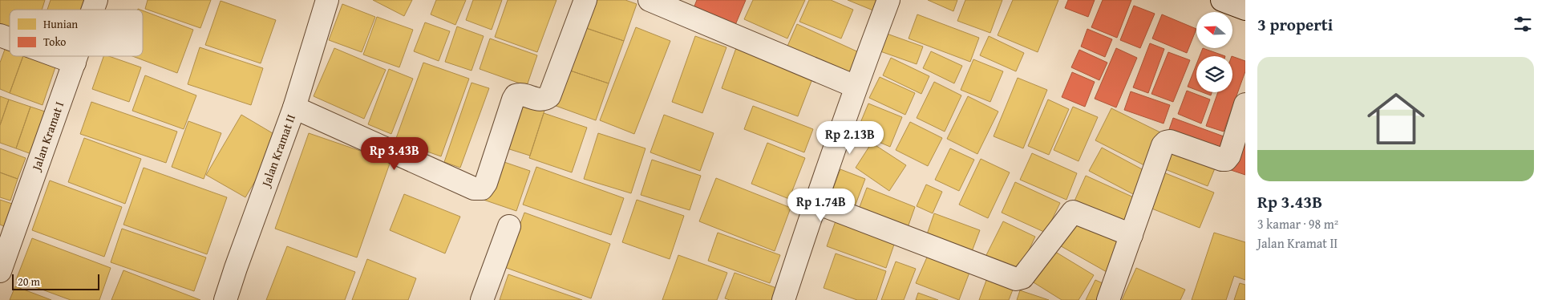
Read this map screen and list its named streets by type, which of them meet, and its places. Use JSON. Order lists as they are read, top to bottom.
{
  "streets": {
    "street": ["Jalan Kramat I", "Jalan Kramat II"]
  },
  "legend": ["Hunian", "Toko"],
  "scale_bar": "20 m",
  "north": "left",
  "page": {
    "heading": "3 properti",
    "list": [
      {
        "name": "Rp 3.43B",
        "note": "3 kamar · 98 m² · Jalan Kramat II"
      }
    ],
    "price": ["Rp 2.13B", "Rp 3.43B", "Rp 1.74B"],
    "scale": "20 m"
  }
}
